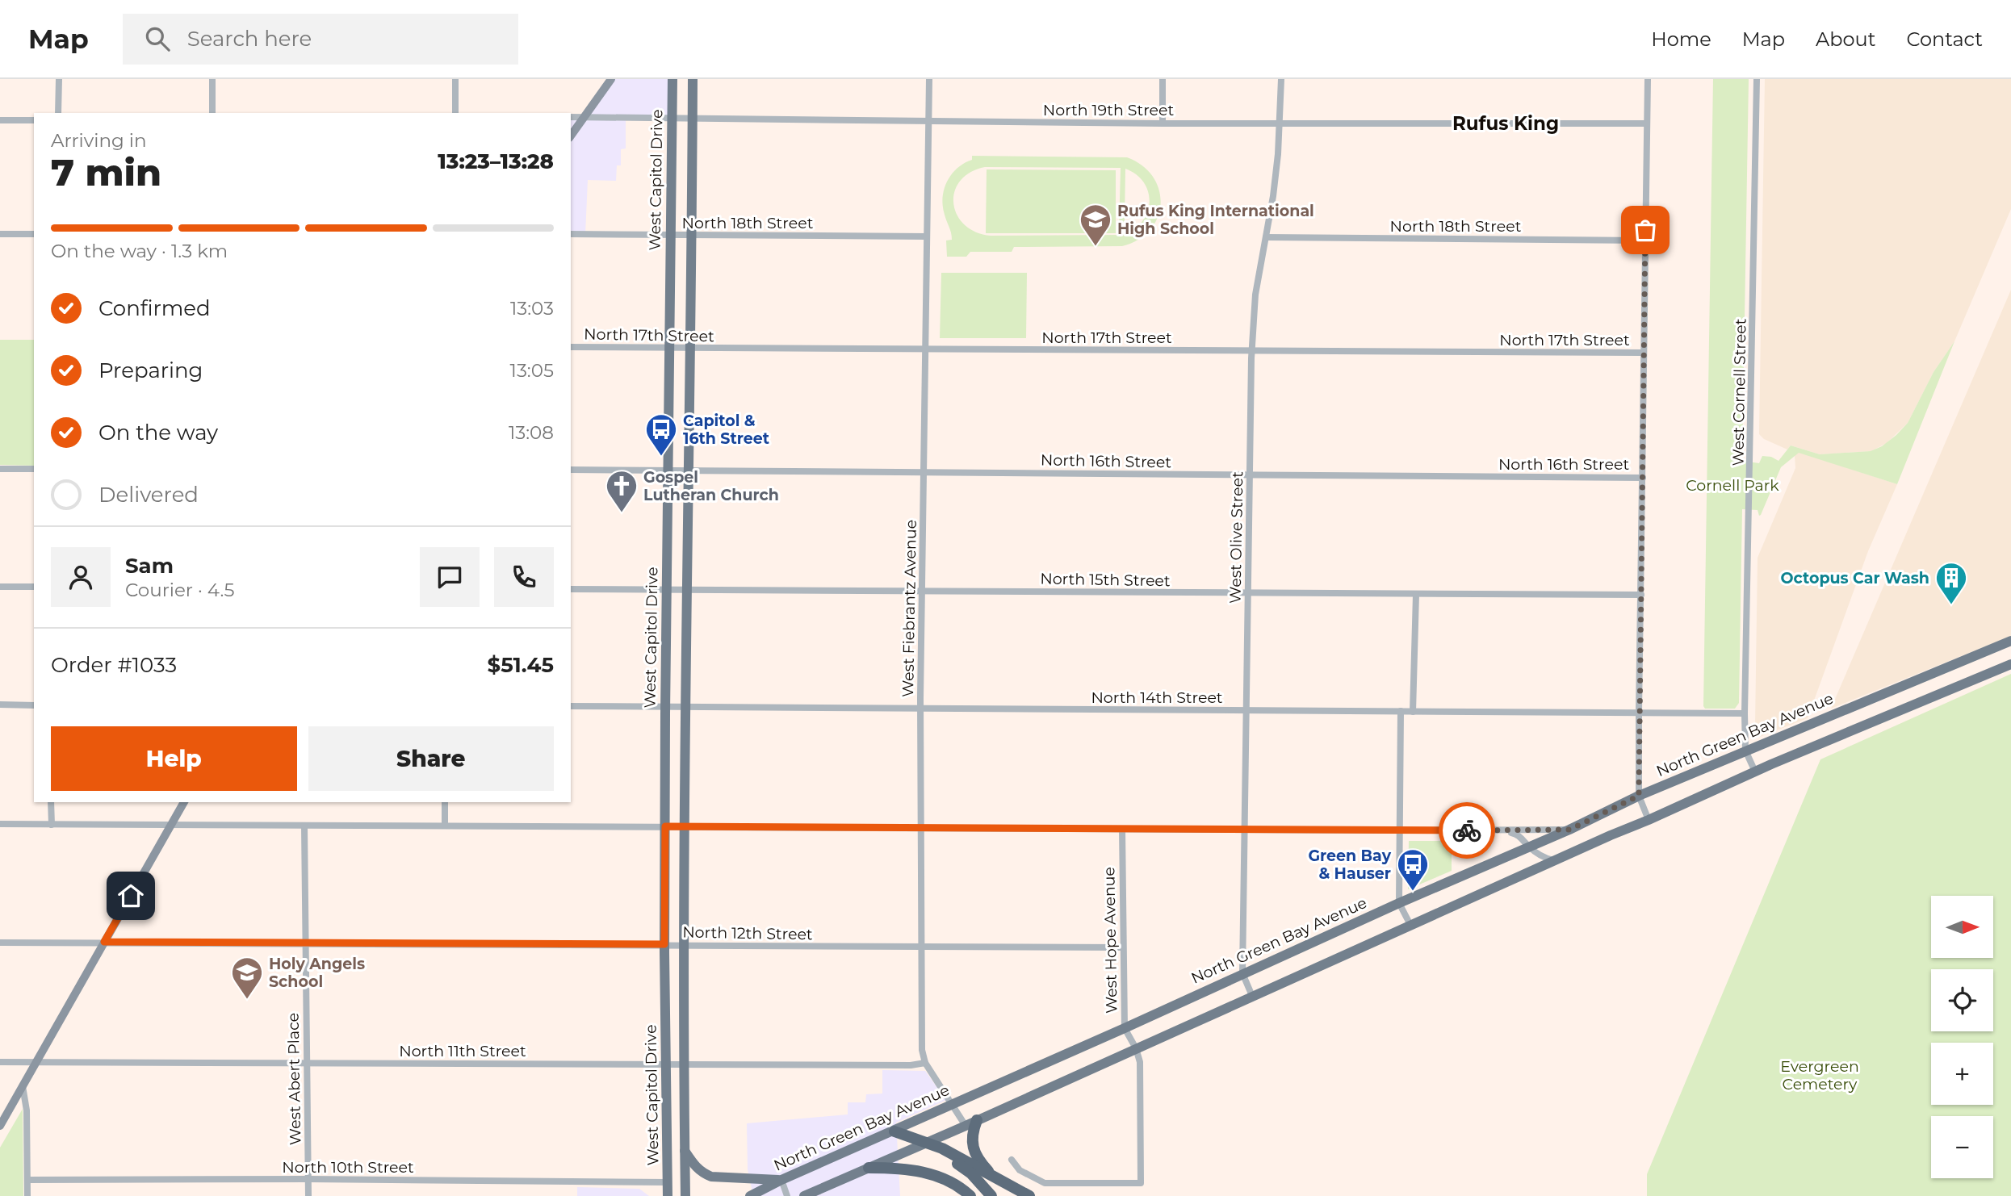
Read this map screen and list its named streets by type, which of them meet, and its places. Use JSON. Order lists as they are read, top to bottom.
{
  "streets": {
    "main road": ["West Capitol Drive", "North Green Bay Avenue"],
    "street": [
      "North 19th Street",
      "North 18th Street",
      "North 17th Street",
      "West Cornell Street",
      "North 16th Street",
      "West Olive Street",
      "North 15th Street",
      "West Fiebrantz Avenue",
      "North 14th Street",
      "North 12th Street",
      "West Hope Avenue",
      "North 11th Street",
      "West Abert Place",
      "North 10th Street"
    ]
  },
  "crossings": [
    ["North 19th Street", "West Capitol Drive"],
    ["North 19th Street", "West Olive Street"],
    ["North 19th Street", "West Fiebrantz Avenue"],
    ["West Capitol Drive", "North 18th Street"],
    ["West Capitol Drive", "North 17th Street"],
    ["West Capitol Drive", "North 16th Street"],
    ["West Capitol Drive", "North 15th Street"],
    ["West Capitol Drive", "North 14th Street"],
    ["West Capitol Drive", "North 12th Street"],
    ["West Capitol Drive", "North 11th Street"],
    ["West Capitol Drive", "North 10th Street"],
    ["North 18th Street", "West Olive Street"],
    ["North 18th Street", "West Fiebrantz Avenue"],
    ["North 17th Street", "West Olive Street"],
    ["North 17th Street", "West Fiebrantz Avenue"],
    ["West Cornell Street", "North 14th Street"],
    ["West Cornell Street", "North Green Bay Avenue"],
    ["North 16th Street", "West Olive Street"],
    ["North 16th Street", "West Fiebrantz Avenue"],
    ["West Olive Street", "North 15th Street"],
    ["West Olive Street", "North 14th Street"],
    ["West Olive Street", "North Green Bay Avenue"],
    ["North 15th Street", "West Fiebrantz Avenue"],
    ["West Fiebrantz Avenue", "North 14th Street"],
    ["West Fiebrantz Avenue", "North Green Bay Avenue"],
    ["West Fiebrantz Avenue", "North 12th Street"],
    ["West Fiebrantz Avenue", "North 11th Street"],
    ["North Green Bay Avenue", "West Hope Avenue"],
    ["North 12th Street", "West Hope Avenue"],
    ["North 12th Street", "West Abert Place"],
    ["North 11th Street", "West Abert Place"],
    ["West Abert Place", "North 10th Street"]
  ],
  "districts": ["Rufus King"],
  "parks": ["Cornell Park", "Evergreen Cemetery"],
  "places": {
    "school or university": ["Rufus King International High School", "Holy Angels School"],
    "bus stop": ["Capitol & 16th Street", "Green Bay & Hauser"],
    "church": ["Gospel Lutheran Church"],
    "building": ["Octopus Car Wash"]
  },
  "north": "right",
  "page": {
    "header": "Map",
    "search": "Search here",
    "nav": [
      "Home",
      "Map",
      "About",
      "Contact"
    ],
    "heading": ["7 min", "Arriving in", "13:23–13:28"],
    "panel": [
      "Sam",
      "Courier · 4.5",
      "Order #1033",
      "$51.45"
    ],
    "bar": "On the way · 1.3 km",
    "list": [
      ["Confirmed", "13:03"],
      ["Preparing", "13:05"],
      ["On the way", "13:08"],
      "Delivered"
    ],
    "buttons": ["Help", "Share"],
    "map_buttons": ["+", "−"]
  }
}
